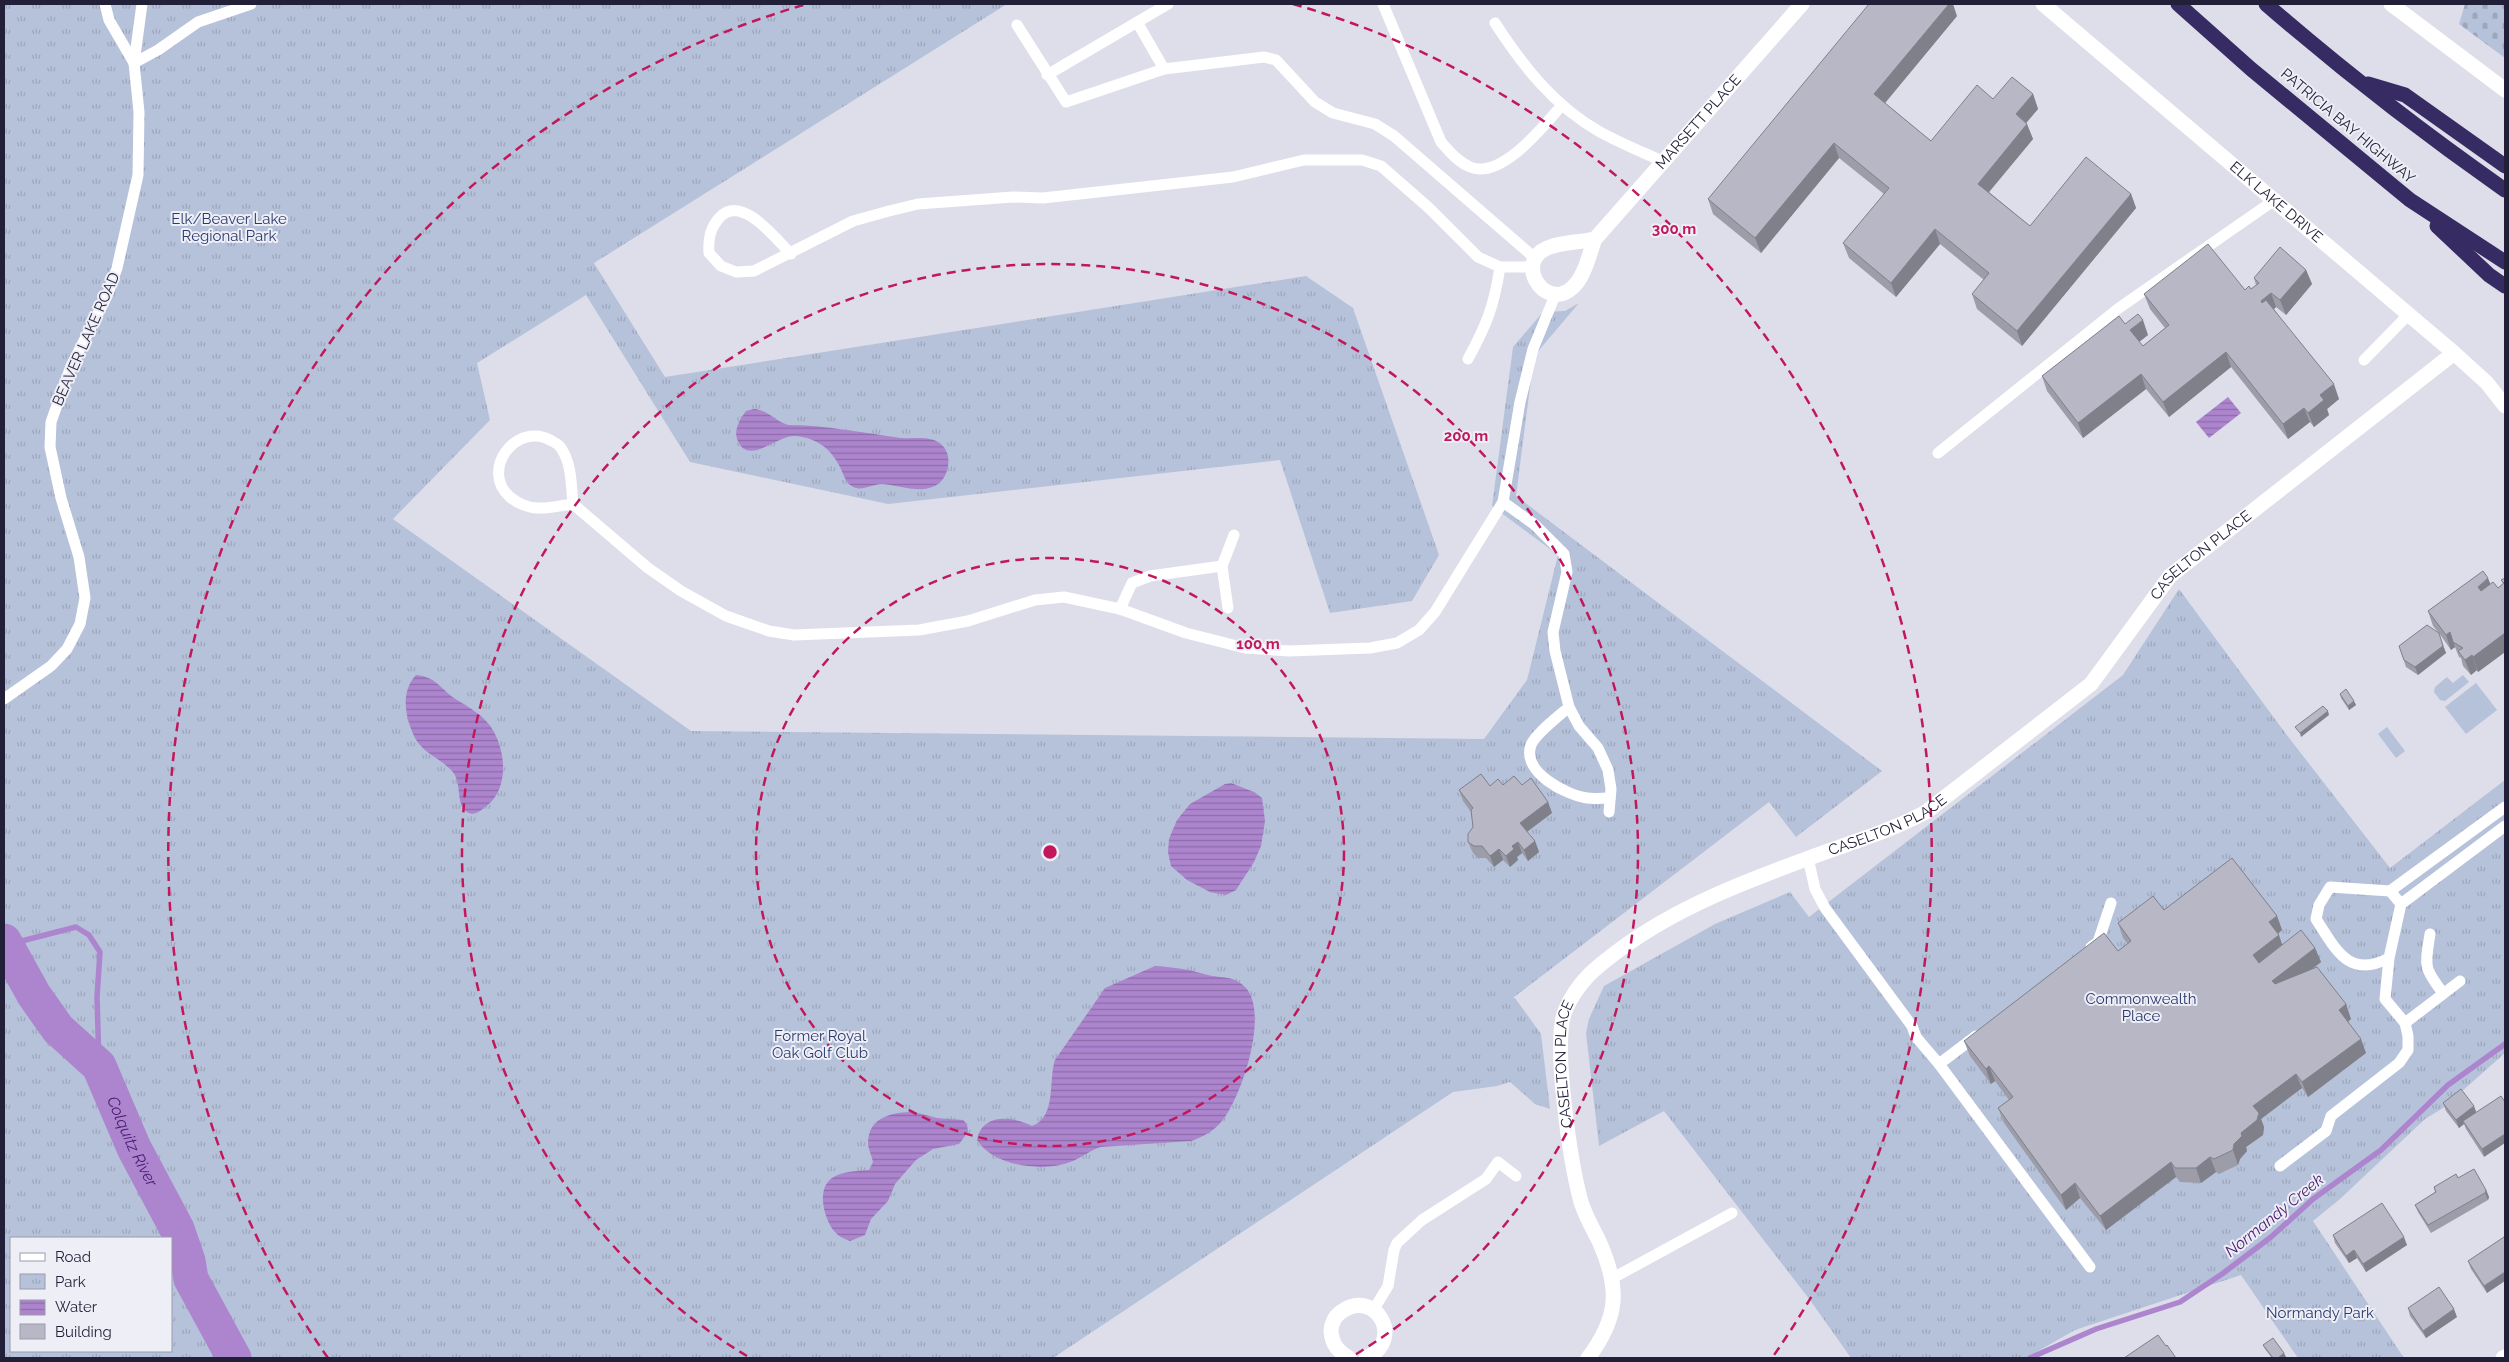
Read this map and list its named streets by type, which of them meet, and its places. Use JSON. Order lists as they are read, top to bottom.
{
  "streets": {
    "highway": ["PATRICIA BAY HIGHWAY"],
    "street": ["MARSETT PLACE", "ELK LAKE DRIVE", "CASELTON PLACE"],
    "lane": ["BEAVER LAKE ROAD"]
  },
  "crossings": [
    ["ELK LAKE DRIVE", "CASELTON PLACE"]
  ],
  "water": ["Colquitz River", "Normandy Creek"],
  "parks": [
    "Elk/Beaver Lake Regional Park",
    "Commonwealth Place",
    "Former Royal Oak Golf Club",
    "Normandy Park"
  ],
  "legend": [
    "Road",
    "Park",
    "Water",
    "Building"
  ],
  "rings": ["300 m", "200 m", "100 m"]
}
